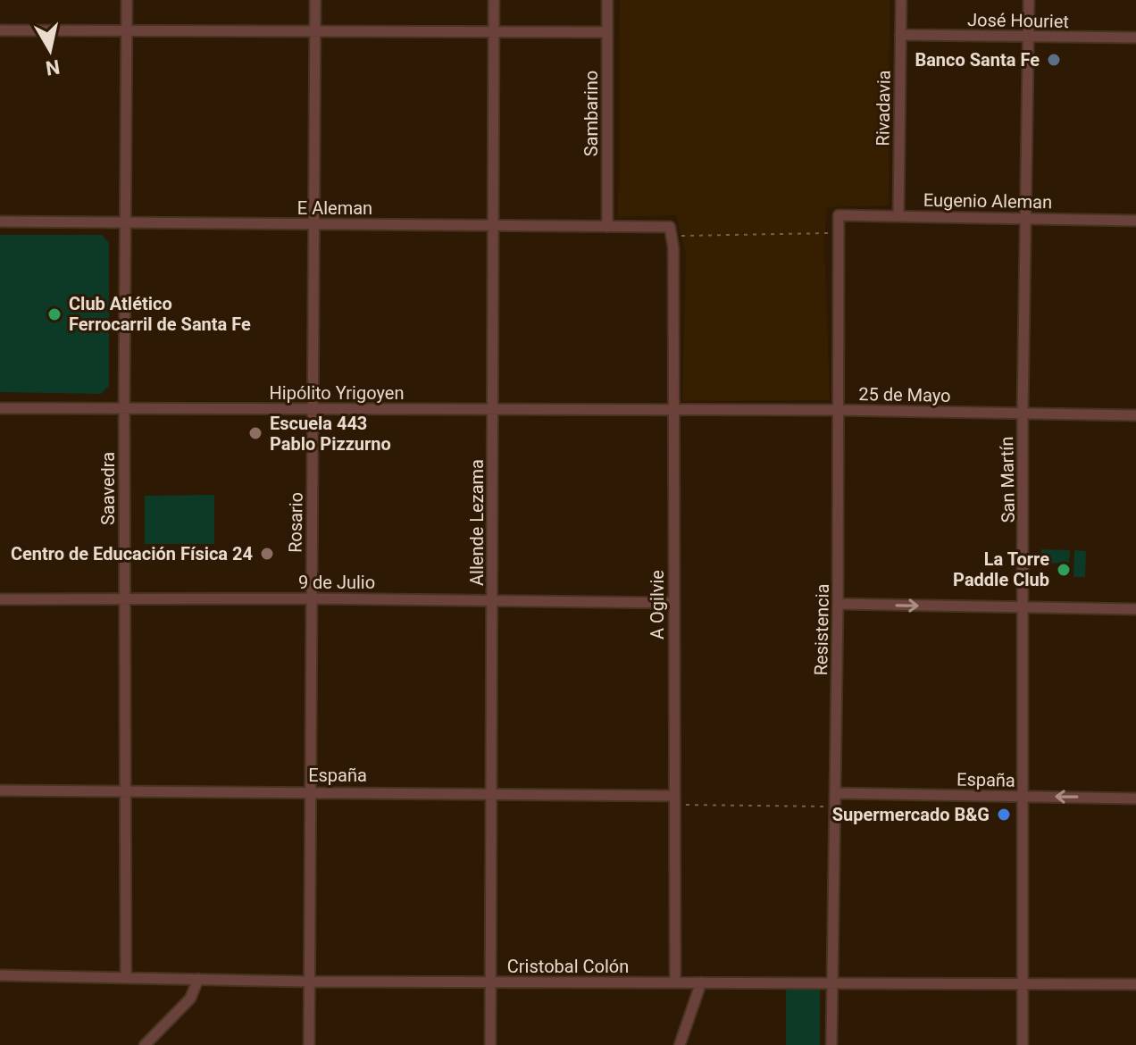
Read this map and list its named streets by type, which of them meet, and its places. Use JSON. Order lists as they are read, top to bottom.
{
  "streets": {
    "street": [
      "José Houriet",
      "Rivadavia",
      "Sambarino",
      "Eugenio Aleman",
      "E Aleman",
      "Hipólito Yrigoyen",
      "25 de Mayo",
      "San Martín",
      "Saavedra",
      "Rosario",
      "Allende Lezama",
      "9 de Julio",
      "A Ogilvie",
      "Resistencia",
      "España",
      "Cristobal Colón"
    ]
  },
  "crossings": [
    ["José Houriet", "Rivadavia"],
    ["José Houriet", "San Martín"],
    ["Rivadavia", "Eugenio Aleman"],
    ["Sambarino", "E Aleman"],
    ["Eugenio Aleman", "San Martín"],
    ["Eugenio Aleman", "Resistencia"],
    ["E Aleman", "Saavedra"],
    ["E Aleman", "Rosario"],
    ["E Aleman", "Allende Lezama"],
    ["E Aleman", "A Ogilvie"],
    ["Hipólito Yrigoyen", "25 de Mayo"],
    ["Hipólito Yrigoyen", "Saavedra"],
    ["Hipólito Yrigoyen", "Rosario"],
    ["Hipólito Yrigoyen", "Allende Lezama"],
    ["Hipólito Yrigoyen", "A Ogilvie"],
    ["25 de Mayo", "San Martín"],
    ["25 de Mayo", "A Ogilvie"],
    ["25 de Mayo", "Resistencia"],
    ["San Martín", "España"],
    ["San Martín", "Cristobal Colón"],
    ["Saavedra", "9 de Julio"],
    ["Saavedra", "España"],
    ["Saavedra", "Cristobal Colón"],
    ["Rosario", "9 de Julio"],
    ["Rosario", "España"],
    ["Rosario", "Cristobal Colón"],
    ["Allende Lezama", "9 de Julio"],
    ["Allende Lezama", "España"],
    ["Allende Lezama", "Cristobal Colón"],
    ["9 de Julio", "A Ogilvie"],
    ["A Ogilvie", "España"],
    ["A Ogilvie", "Cristobal Colón"],
    ["Resistencia", "España"],
    ["Resistencia", "Cristobal Colón"]
  ],
  "places": [
    "Banco Santa Fe",
    "Club Atlético Ferrocarril de Santa Fe",
    "Escuela 443 Pablo Pizzurno",
    "Centro de Educación Física 24",
    "La Torre Paddle Club",
    "Supermercado B&G"
  ],
  "north": "bottom"
}
